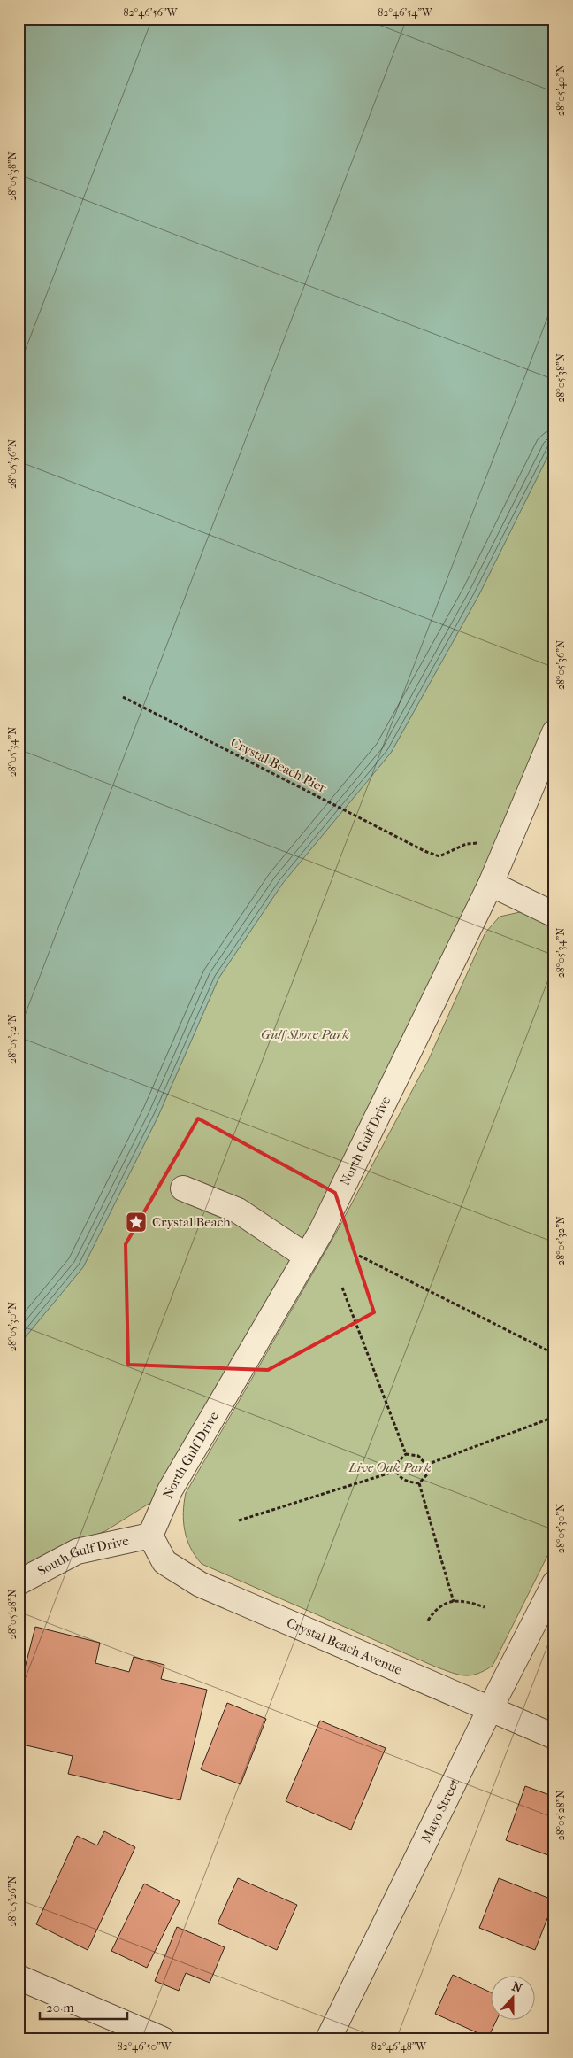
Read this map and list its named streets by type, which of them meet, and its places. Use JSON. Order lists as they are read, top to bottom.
{
  "streets": {
    "street": [
      "North Gulf Drive",
      "South Gulf Drive",
      "Crystal Beach Avenue",
      "Mayo Street"
    ],
    "path": ["Crystal Beach Pier"]
  },
  "crossings": [
    ["Crystal Beach Pier", "North Gulf Drive"],
    ["North Gulf Drive", "South Gulf Drive"],
    ["North Gulf Drive", "Crystal Beach Avenue"],
    ["South Gulf Drive", "Crystal Beach Avenue"],
    ["Crystal Beach Avenue", "Mayo Street"]
  ],
  "parks": ["Gulf Shore Park", "Live Oak Park"],
  "places": {
    "place": ["Crystal Beach"]
  },
  "scale_bar": "20 m",
  "north": "top",
  "coordinates": [
    "82°46'56\"W",
    "82°46'54\"W",
    "28°05'40\"N",
    "28°05'38\"N",
    "28°05'36\"N",
    "28°05'34\"N",
    "28°05'32\"N",
    "28°05'30\"N",
    "28°05'28\"N",
    "28°05'26\"N",
    "82°46'50\"W",
    "82°46'48\"W"
  ]
}
